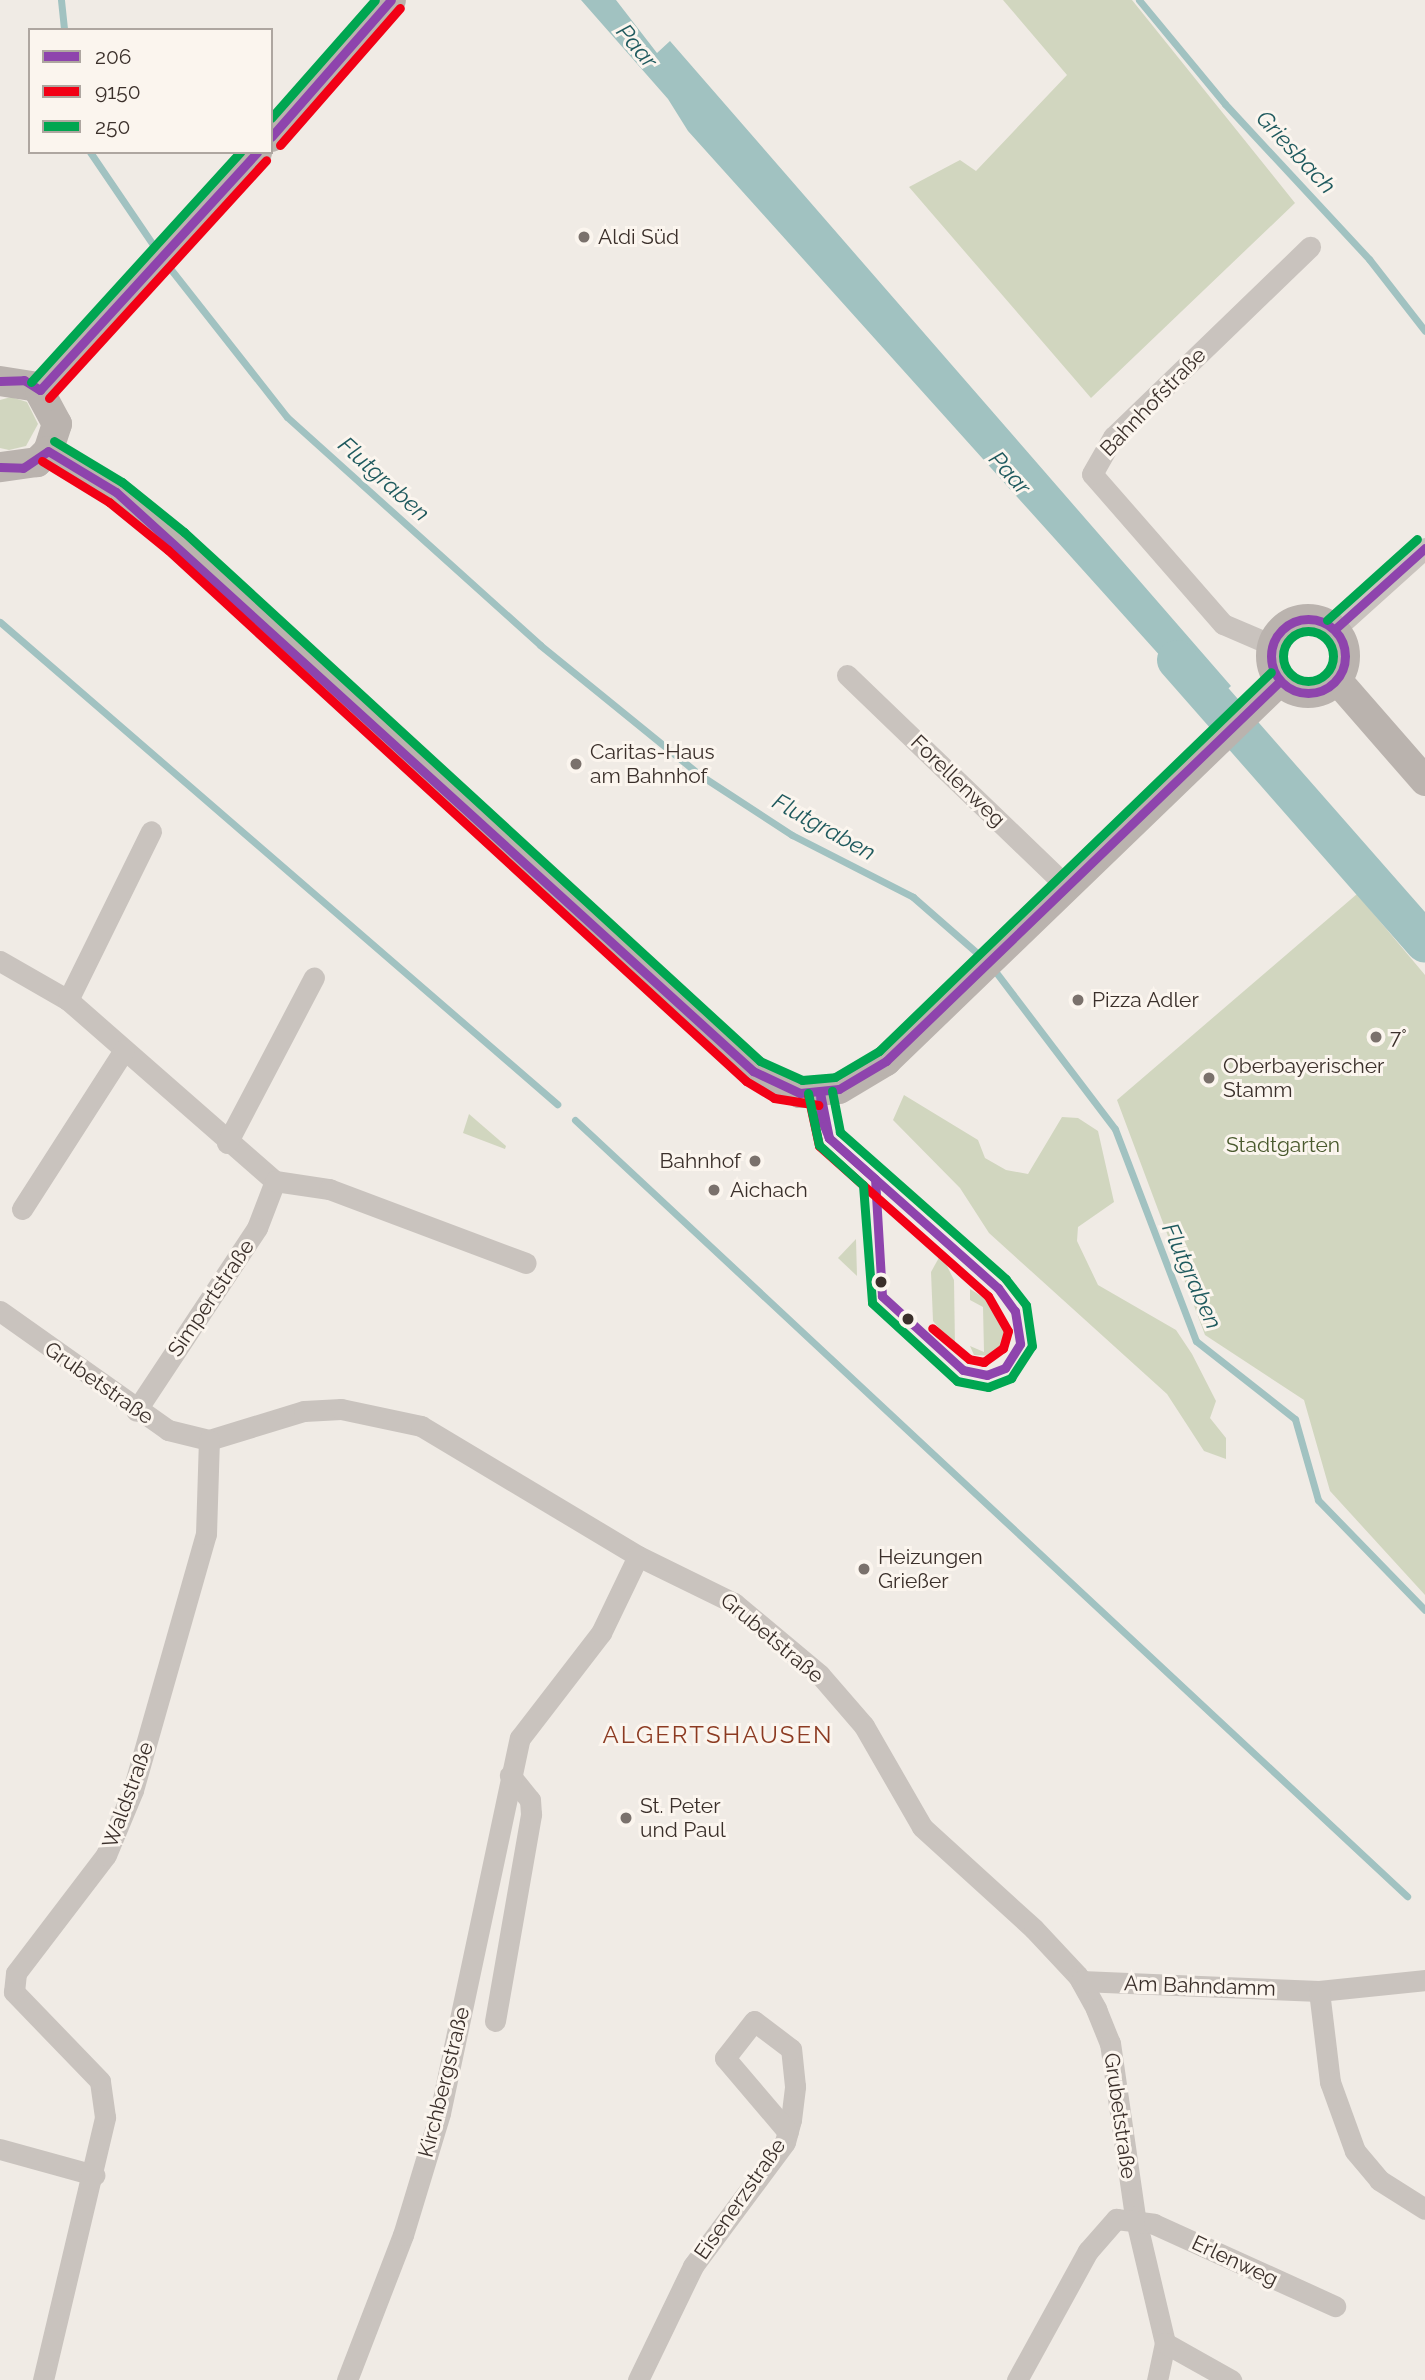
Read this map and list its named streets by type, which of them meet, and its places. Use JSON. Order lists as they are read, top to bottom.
{
  "streets": {
    "street": [
      "Bahnhofstraße",
      "Forellenweg",
      "Simpertstraße",
      "Grubetstraße",
      "Waldstraße",
      "Am Bahndamm",
      "Kirchbergstraße",
      "Eisenerzstraße",
      "Erlenweg"
    ]
  },
  "crossings": [
    ["Simpertstraße", "Grubetstraße"],
    ["Grubetstraße", "Waldstraße"],
    ["Grubetstraße", "Am Bahndamm"],
    ["Grubetstraße", "Kirchbergstraße"],
    ["Grubetstraße", "Erlenweg"]
  ],
  "districts": ["ALGERTSHAUSEN"],
  "water": ["Paar", "Griesbach", "Flutgraben"],
  "parks": ["Stadtgarten"],
  "places": [
    "Aldi Süd",
    "Caritas-Haus am Bahnhof",
    "Pizza Adler",
    "7°",
    "Oberbayerischer Stamm",
    "Bahnhof",
    "Aichach",
    "Heizungen Grießer",
    "St. Peter und Paul"
  ],
  "lines": ["transit line 206", "transit line 250", "transit line 9150"],
  "legend": ["206", "9150", "250"]
}
